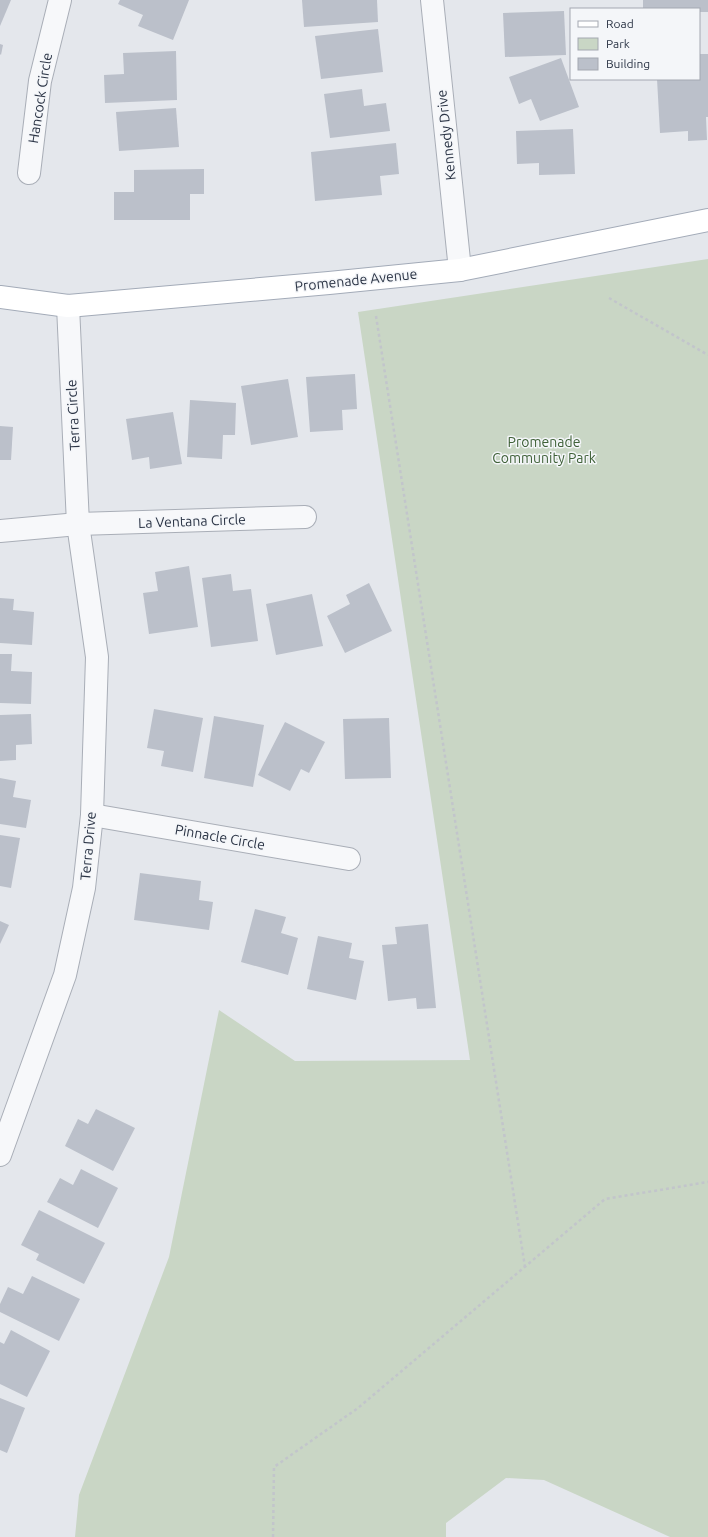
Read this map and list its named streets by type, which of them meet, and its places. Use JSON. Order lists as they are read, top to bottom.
{
  "streets": {
    "main road": ["Promenade Avenue"],
    "street": [
      "Hancock Circle",
      "Kennedy Drive",
      "Terra Circle",
      "La Ventana Circle",
      "Pinnacle Circle",
      "Terra Drive"
    ]
  },
  "crossings": [
    ["Kennedy Drive", "Promenade Avenue"],
    ["Promenade Avenue", "Terra Circle"],
    ["Terra Circle", "La Ventana Circle"],
    ["Terra Circle", "Terra Drive"],
    ["La Ventana Circle", "Terra Drive"],
    ["Pinnacle Circle", "Terra Drive"]
  ],
  "parks": ["Promenade Community Park"],
  "legend": ["Road", "Park", "Building"]
}
